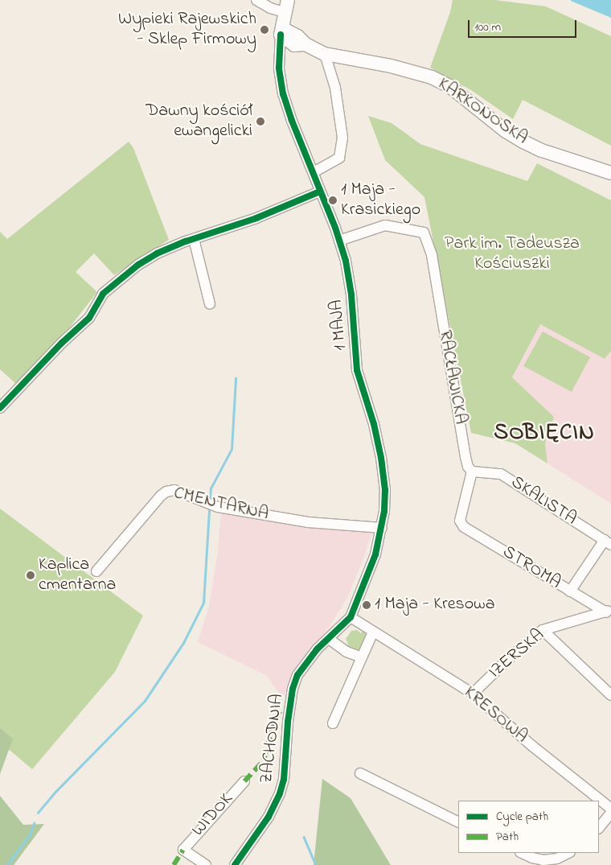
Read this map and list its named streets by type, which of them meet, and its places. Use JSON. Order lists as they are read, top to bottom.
{
  "streets": {
    "main road": ["KARKONOSKA", "1 MAJA"],
    "street": [
      "RACŁAWICKA",
      "SKALISTA",
      "CMENTARNA",
      "STROMA",
      "IZERSKA",
      "KRESOWA",
      "ZACHODNIA",
      "WIDOK"
    ]
  },
  "crossings": [
    ["KARKONOSKA", "1 MAJA"],
    ["1 MAJA", "RACŁAWICKA"],
    ["1 MAJA", "CMENTARNA"],
    ["1 MAJA", "KRESOWA"],
    ["1 MAJA", "ZACHODNIA"],
    ["RACŁAWICKA", "SKALISTA"],
    ["RACŁAWICKA", "STROMA"],
    ["SKALISTA", "STROMA"],
    ["STROMA", "IZERSKA"],
    ["IZERSKA", "KRESOWA"],
    ["KRESOWA", "ZACHODNIA"]
  ],
  "districts": ["SOBIĘCIN"],
  "parks": ["Park im. Tadeusza Kościuszki"],
  "places": [
    "Wypieki Rajewskich - Sklep Firmowy",
    "Dawny kościół ewangelicki",
    "1 Maja - Krasickiego",
    "Kaplica cmentarna",
    "1 Maja - Kresowa"
  ],
  "legend": ["Cycle path", "Path"],
  "scale_bar": "100 m"
}
